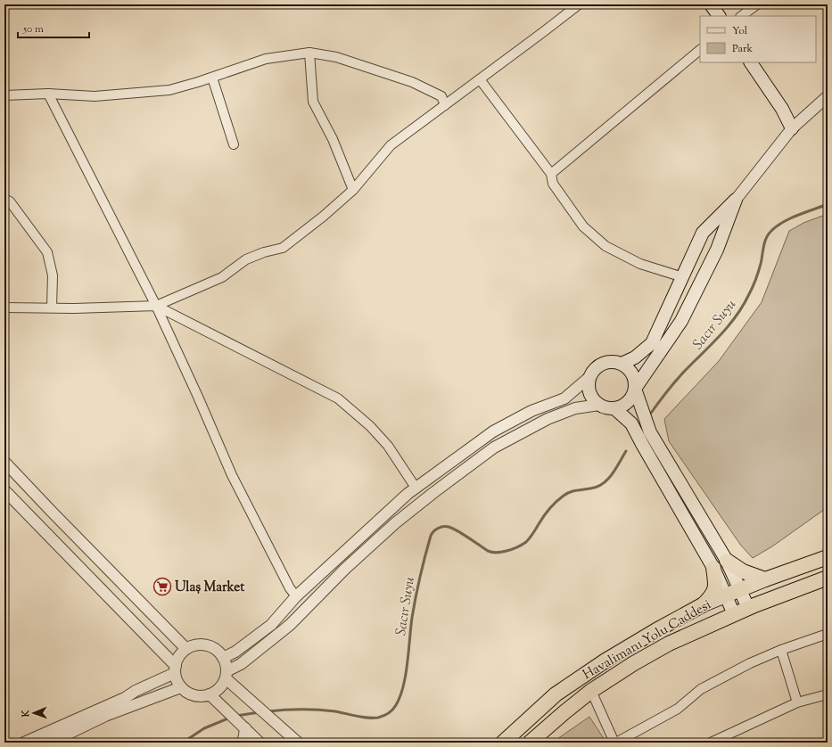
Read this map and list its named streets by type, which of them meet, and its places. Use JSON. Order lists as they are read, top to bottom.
{
  "streets": {
    "highway": ["Havalimanı Yolu Caddesi"]
  },
  "water": ["Sacır Suyu"],
  "places": {
    "supermarket": ["Ulaş Market"]
  },
  "legend": ["Yol", "Park"],
  "scale_bar": "50 m",
  "north": "left"
}
